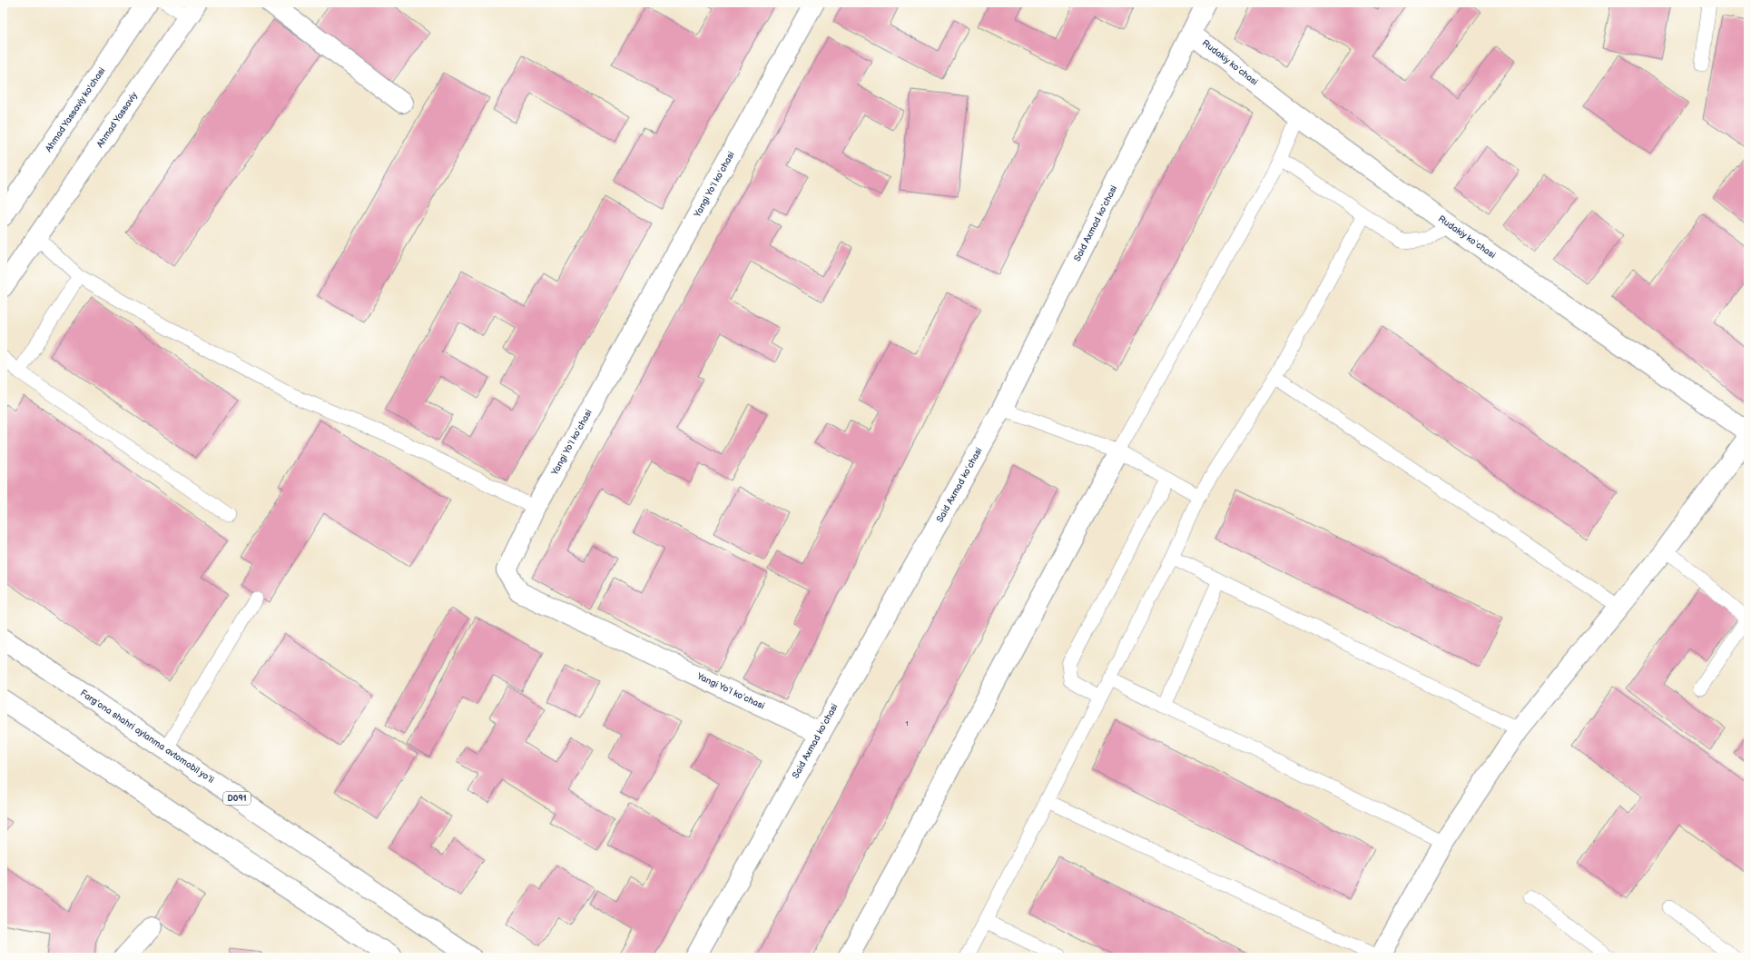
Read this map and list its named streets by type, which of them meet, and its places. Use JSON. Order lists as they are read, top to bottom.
{
  "streets": {
    "main road": [
      "Rudakiy koʻchasi",
      "Ahmad Yassaviy ko'chasi",
      "Ahmad Yassaviy",
      "Yangi Yoʻl koʻchasi",
      "Said Axmad koʻchasi",
      "Fargʻona shahri aylanma avtomobil yoʻli",
      "D091"
    ]
  },
  "crossings": [
    ["Rudakiy koʻchasi", "Said Axmad koʻchasi"],
    ["Yangi Yoʻl koʻchasi", "Said Axmad koʻchasi"]
  ],
  "house_numbers": ["1"]
}
